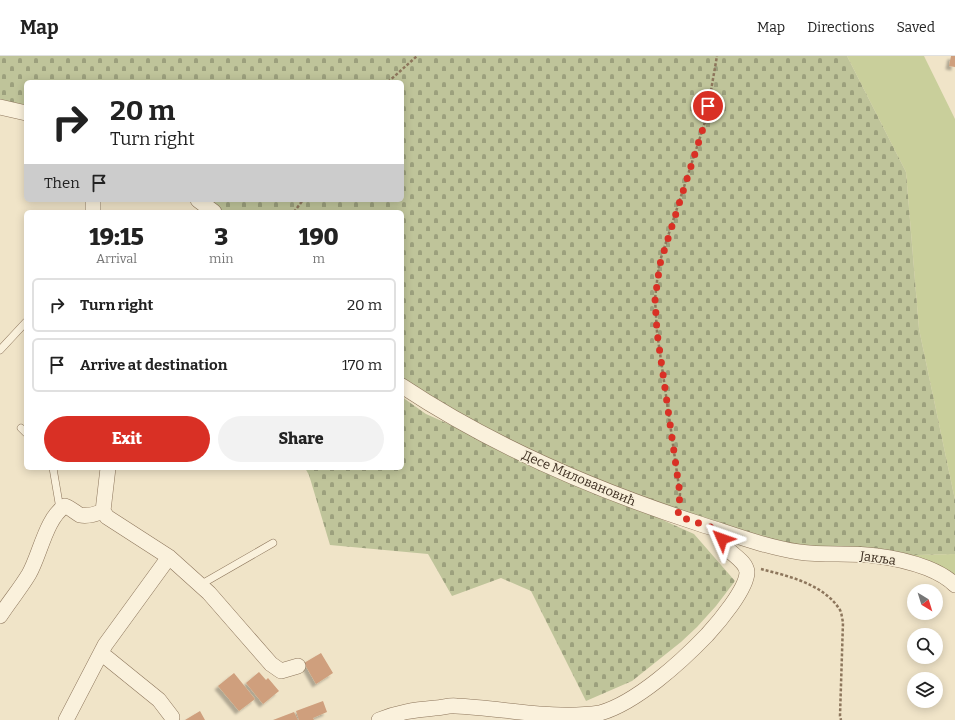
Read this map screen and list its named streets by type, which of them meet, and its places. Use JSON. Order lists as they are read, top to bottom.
{
  "streets": {
    "street": ["Десе Миловановић", "Јакља"]
  },
  "crossings": [
    ["Десе Миловановић", "Јакља"]
  ],
  "north": "bottom right",
  "page": {
    "header": "Map",
    "nav": ["Map", "Directions", "Saved"],
    "turn": ["20 m", "Turn right"],
    "then": "Then",
    "eta": [
      "19:15",
      "Arrival",
      "3",
      "min",
      "190",
      "m"
    ],
    "list": [
      {
        "name": "Turn right",
        "value": "20 m"
      },
      {
        "name": "Arrive at destination",
        "value": "170 m"
      }
    ],
    "buttons": ["Exit", "Share"]
  }
}
